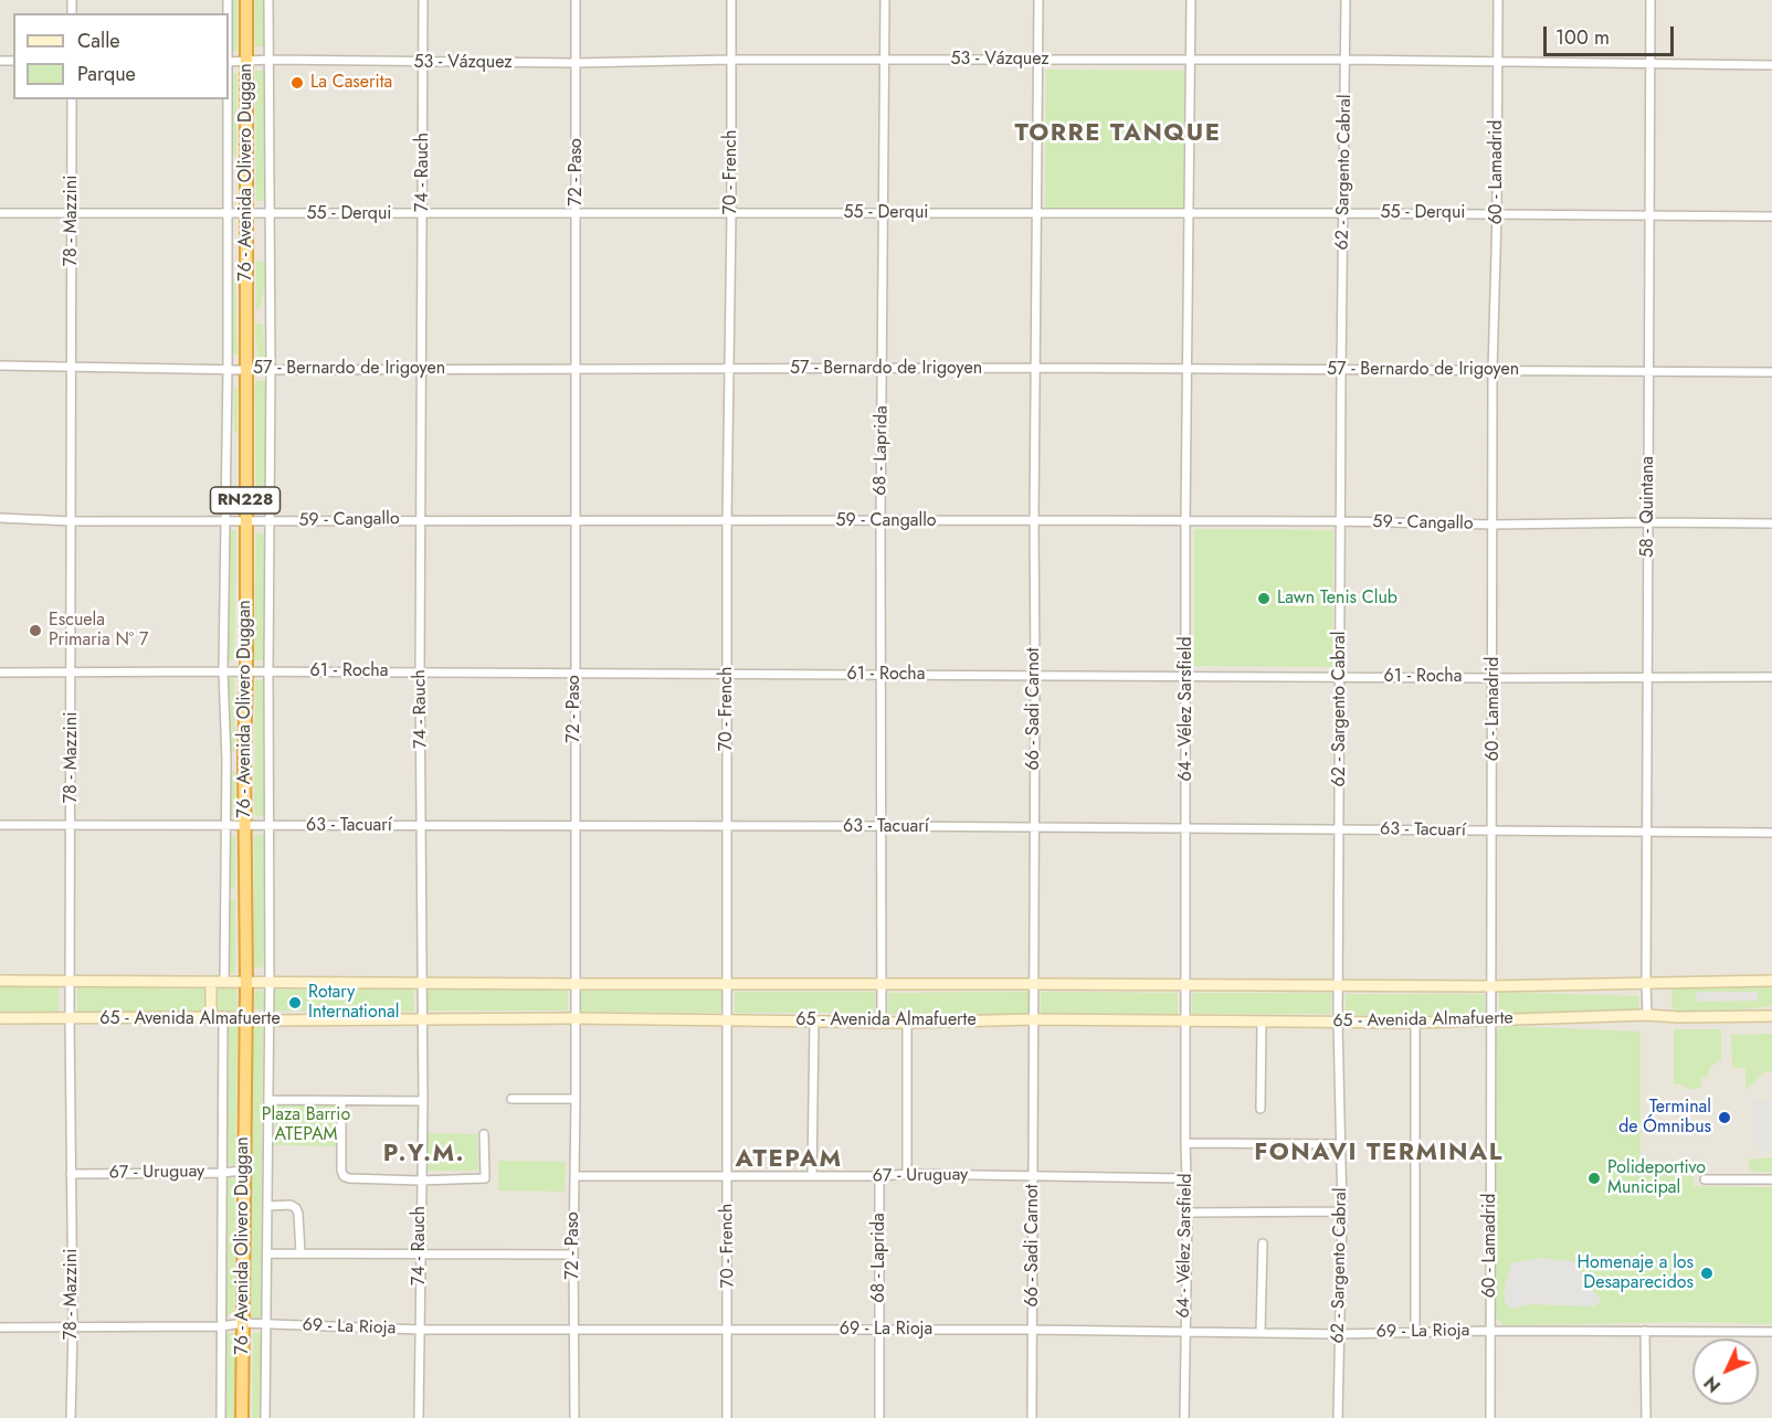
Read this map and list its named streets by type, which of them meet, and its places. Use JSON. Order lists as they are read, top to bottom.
{
  "streets": {
    "highway": ["76 - Avenida Olivero Duggan", "RN228"],
    "main road": ["65 - Avenida Almafuerte"],
    "street": [
      "53 - Vázquez",
      "74 - Rauch",
      "72 - Paso",
      "70 - French",
      "62 - Sargento Cabral",
      "60 - Lamadrid",
      "55 - Derqui",
      "78 - Mazzini",
      "57 - Bernardo de Irigoyen",
      "68 - Laprida",
      "58 - Quintana",
      "59 - Cangallo",
      "61 - Rocha",
      "66 - Sadi Carnot",
      "64 - Vélez Sarsfield",
      "63 - Tacuarí",
      "67 - Uruguay",
      "69 - La Rioja"
    ]
  },
  "crossings": [
    ["53 - Vázquez", "76 - Avenida Olivero Duggan"],
    ["53 - Vázquez", "74 - Rauch"],
    ["53 - Vázquez", "72 - Paso"],
    ["53 - Vázquez", "70 - French"],
    ["53 - Vázquez", "62 - Sargento Cabral"],
    ["53 - Vázquez", "60 - Lamadrid"],
    ["53 - Vázquez", "68 - Laprida"],
    ["53 - Vázquez", "58 - Quintana"],
    ["53 - Vázquez", "66 - Sadi Carnot"],
    ["53 - Vázquez", "64 - Vélez Sarsfield"],
    ["76 - Avenida Olivero Duggan", "55 - Derqui"],
    ["76 - Avenida Olivero Duggan", "57 - Bernardo de Irigoyen"],
    ["76 - Avenida Olivero Duggan", "59 - Cangallo"],
    ["76 - Avenida Olivero Duggan", "61 - Rocha"],
    ["76 - Avenida Olivero Duggan", "63 - Tacuarí"],
    ["76 - Avenida Olivero Duggan", "65 - Avenida Almafuerte"],
    ["76 - Avenida Olivero Duggan", "67 - Uruguay"],
    ["76 - Avenida Olivero Duggan", "69 - La Rioja"],
    ["74 - Rauch", "55 - Derqui"],
    ["74 - Rauch", "57 - Bernardo de Irigoyen"],
    ["74 - Rauch", "59 - Cangallo"],
    ["74 - Rauch", "61 - Rocha"],
    ["74 - Rauch", "63 - Tacuarí"],
    ["74 - Rauch", "65 - Avenida Almafuerte"],
    ["74 - Rauch", "69 - La Rioja"],
    ["72 - Paso", "55 - Derqui"],
    ["72 - Paso", "57 - Bernardo de Irigoyen"],
    ["72 - Paso", "59 - Cangallo"],
    ["72 - Paso", "61 - Rocha"],
    ["72 - Paso", "63 - Tacuarí"],
    ["72 - Paso", "65 - Avenida Almafuerte"],
    ["72 - Paso", "67 - Uruguay"],
    ["72 - Paso", "69 - La Rioja"],
    ["70 - French", "55 - Derqui"],
    ["70 - French", "57 - Bernardo de Irigoyen"],
    ["70 - French", "59 - Cangallo"],
    ["70 - French", "61 - Rocha"],
    ["70 - French", "63 - Tacuarí"],
    ["70 - French", "65 - Avenida Almafuerte"],
    ["70 - French", "67 - Uruguay"],
    ["70 - French", "69 - La Rioja"],
    ["62 - Sargento Cabral", "55 - Derqui"],
    ["62 - Sargento Cabral", "57 - Bernardo de Irigoyen"],
    ["62 - Sargento Cabral", "59 - Cangallo"],
    ["62 - Sargento Cabral", "61 - Rocha"],
    ["62 - Sargento Cabral", "63 - Tacuarí"],
    ["62 - Sargento Cabral", "65 - Avenida Almafuerte"],
    ["62 - Sargento Cabral", "69 - La Rioja"],
    ["60 - Lamadrid", "55 - Derqui"],
    ["60 - Lamadrid", "57 - Bernardo de Irigoyen"],
    ["60 - Lamadrid", "59 - Cangallo"],
    ["60 - Lamadrid", "61 - Rocha"],
    ["60 - Lamadrid", "63 - Tacuarí"],
    ["60 - Lamadrid", "65 - Avenida Almafuerte"],
    ["60 - Lamadrid", "69 - La Rioja"],
    ["55 - Derqui", "78 - Mazzini"],
    ["55 - Derqui", "68 - Laprida"],
    ["55 - Derqui", "58 - Quintana"],
    ["55 - Derqui", "66 - Sadi Carnot"],
    ["55 - Derqui", "64 - Vélez Sarsfield"],
    ["78 - Mazzini", "57 - Bernardo de Irigoyen"],
    ["78 - Mazzini", "59 - Cangallo"],
    ["78 - Mazzini", "61 - Rocha"],
    ["78 - Mazzini", "63 - Tacuarí"],
    ["78 - Mazzini", "65 - Avenida Almafuerte"],
    ["78 - Mazzini", "67 - Uruguay"],
    ["78 - Mazzini", "69 - La Rioja"],
    ["57 - Bernardo de Irigoyen", "68 - Laprida"],
    ["57 - Bernardo de Irigoyen", "58 - Quintana"],
    ["57 - Bernardo de Irigoyen", "66 - Sadi Carnot"],
    ["57 - Bernardo de Irigoyen", "64 - Vélez Sarsfield"],
    ["68 - Laprida", "59 - Cangallo"],
    ["68 - Laprida", "61 - Rocha"],
    ["68 - Laprida", "63 - Tacuarí"],
    ["68 - Laprida", "65 - Avenida Almafuerte"],
    ["68 - Laprida", "67 - Uruguay"],
    ["68 - Laprida", "69 - La Rioja"],
    ["58 - Quintana", "59 - Cangallo"],
    ["58 - Quintana", "61 - Rocha"],
    ["58 - Quintana", "63 - Tacuarí"],
    ["58 - Quintana", "65 - Avenida Almafuerte"],
    ["59 - Cangallo", "66 - Sadi Carnot"],
    ["59 - Cangallo", "64 - Vélez Sarsfield"],
    ["61 - Rocha", "66 - Sadi Carnot"],
    ["61 - Rocha", "64 - Vélez Sarsfield"],
    ["66 - Sadi Carnot", "63 - Tacuarí"],
    ["66 - Sadi Carnot", "65 - Avenida Almafuerte"],
    ["66 - Sadi Carnot", "67 - Uruguay"],
    ["66 - Sadi Carnot", "69 - La Rioja"],
    ["64 - Vélez Sarsfield", "63 - Tacuarí"],
    ["64 - Vélez Sarsfield", "65 - Avenida Almafuerte"],
    ["64 - Vélez Sarsfield", "67 - Uruguay"],
    ["64 - Vélez Sarsfield", "69 - La Rioja"]
  ],
  "districts": [
    "TORRE TANQUE",
    "FONAVI TERMINAL",
    "P.Y.M.",
    "ATEPAM"
  ],
  "parks": ["Plaza Barrio ATEPAM"],
  "places": [
    "La Caserita",
    "Lawn Tenis Club",
    "Escuela Primaria N° 7",
    "Rotary International",
    "Terminal de Ómnibus",
    "Polideportivo Municipal",
    "Homenaje a los Desaparecidos"
  ],
  "legend": ["Calle", "Parque"],
  "scale_bar": "100 m",
  "north": "bottom left"
}
